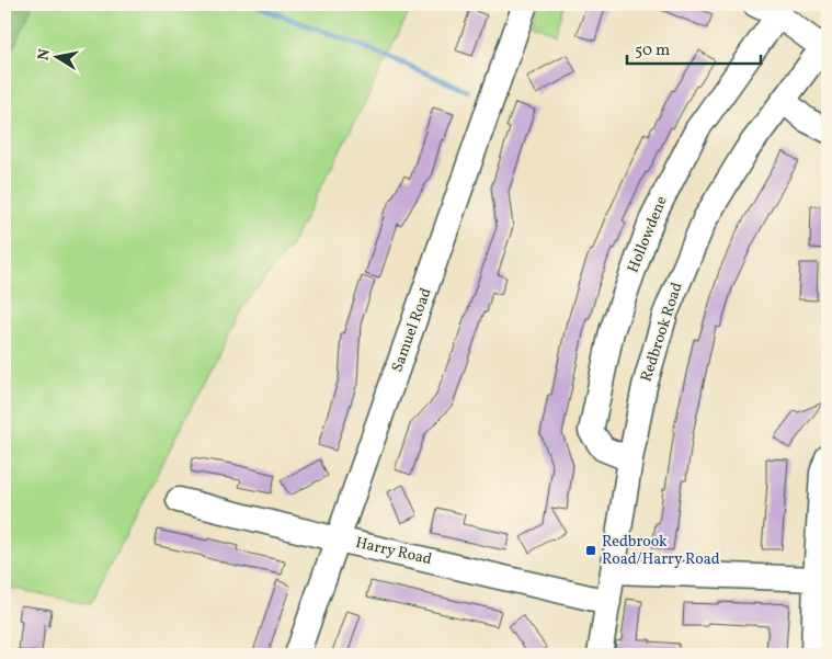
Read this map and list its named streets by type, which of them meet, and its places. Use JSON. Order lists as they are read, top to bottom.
{
  "streets": {
    "street": [
      "Hollowdene",
      "Samuel Road",
      "Redbrook Road",
      "Harry Road"
    ]
  },
  "crossings": [
    ["Hollowdene", "Redbrook Road"],
    ["Samuel Road", "Harry Road"],
    ["Redbrook Road", "Harry Road"]
  ],
  "places": {
    "transit": ["Redbrook Road/Harry Road"]
  },
  "scale_bar": "50 m",
  "north": "left"
}
